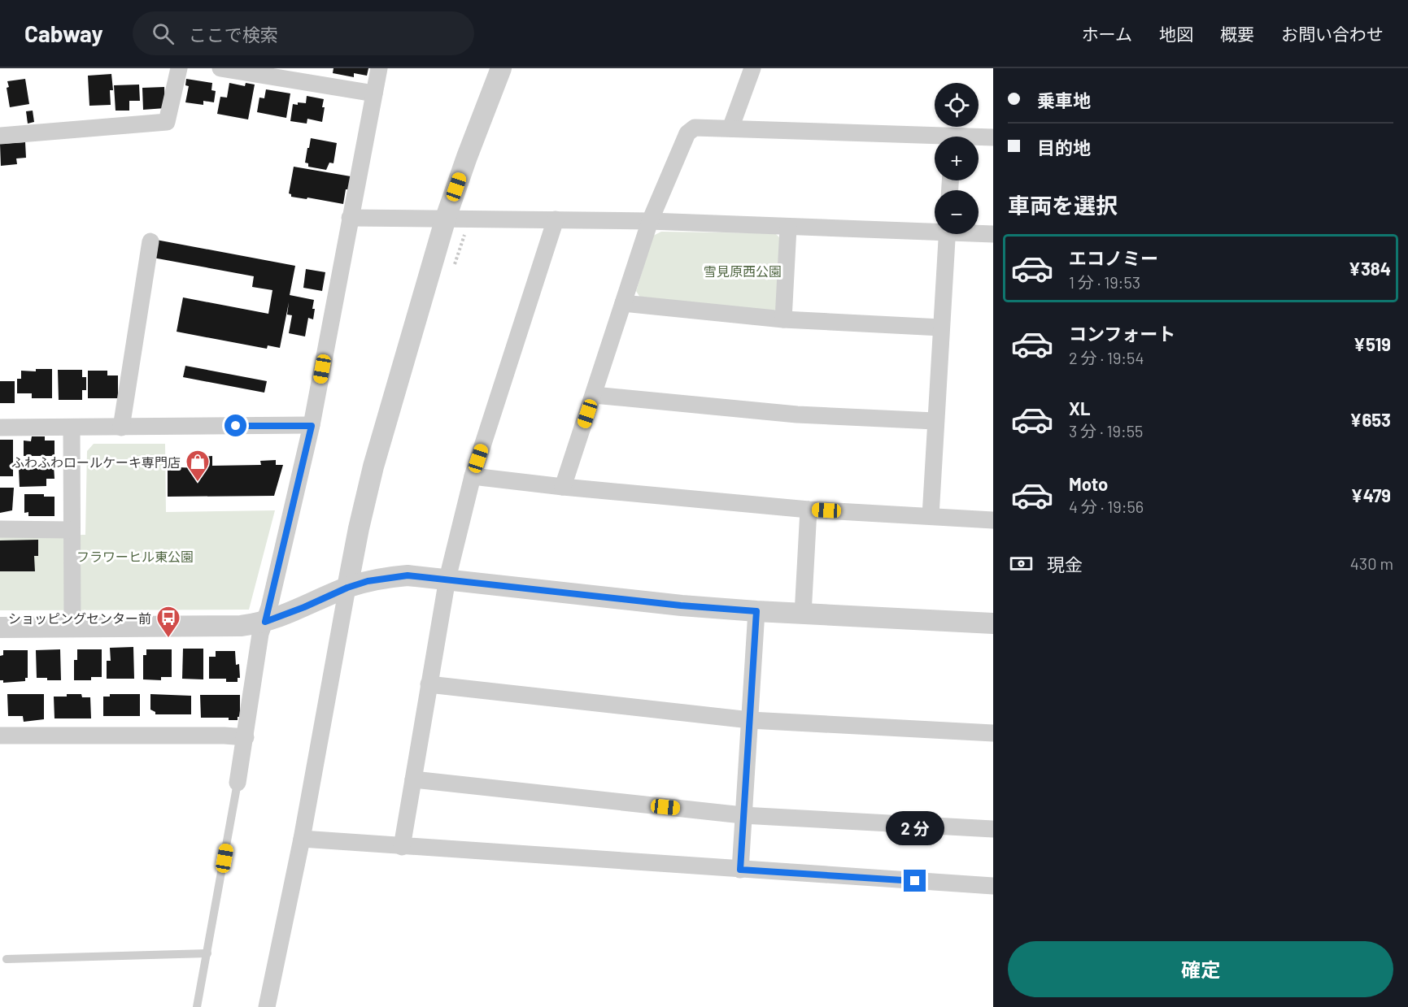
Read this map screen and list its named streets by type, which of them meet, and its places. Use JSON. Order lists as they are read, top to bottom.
{
  "parks": ["雪見原西公園", "フラワーヒル東公園"],
  "places": {
    "shop": ["ふわふわロールケーキ専門店"],
    "bus stop": ["ショッピングセンター前"]
  },
  "page": {
    "header": "Cabway",
    "search": "ここで検索",
    "nav": [
      "ホーム",
      "地図",
      "概要",
      "お問い合わせ"
    ],
    "banner": ["乗車地", "目的地"],
    "map_buttons": ["+", "−"],
    "heading": "車両を選択",
    "list": [
      {
        "name": "エコノミー",
        "note": "1 分 · 19:53",
        "value": "¥384"
      },
      {
        "name": "コンフォート",
        "note": "2 分 · 19:54",
        "value": "¥519"
      },
      {
        "name": "XL",
        "note": "3 分 · 19:55",
        "value": "¥653"
      },
      {
        "name": "Moto",
        "note": "4 分 · 19:56",
        "value": "¥479"
      }
    ],
    "pay": ["現金", "430 m"],
    "bubble": "2 分",
    "buttons": "確定"
  }
}
